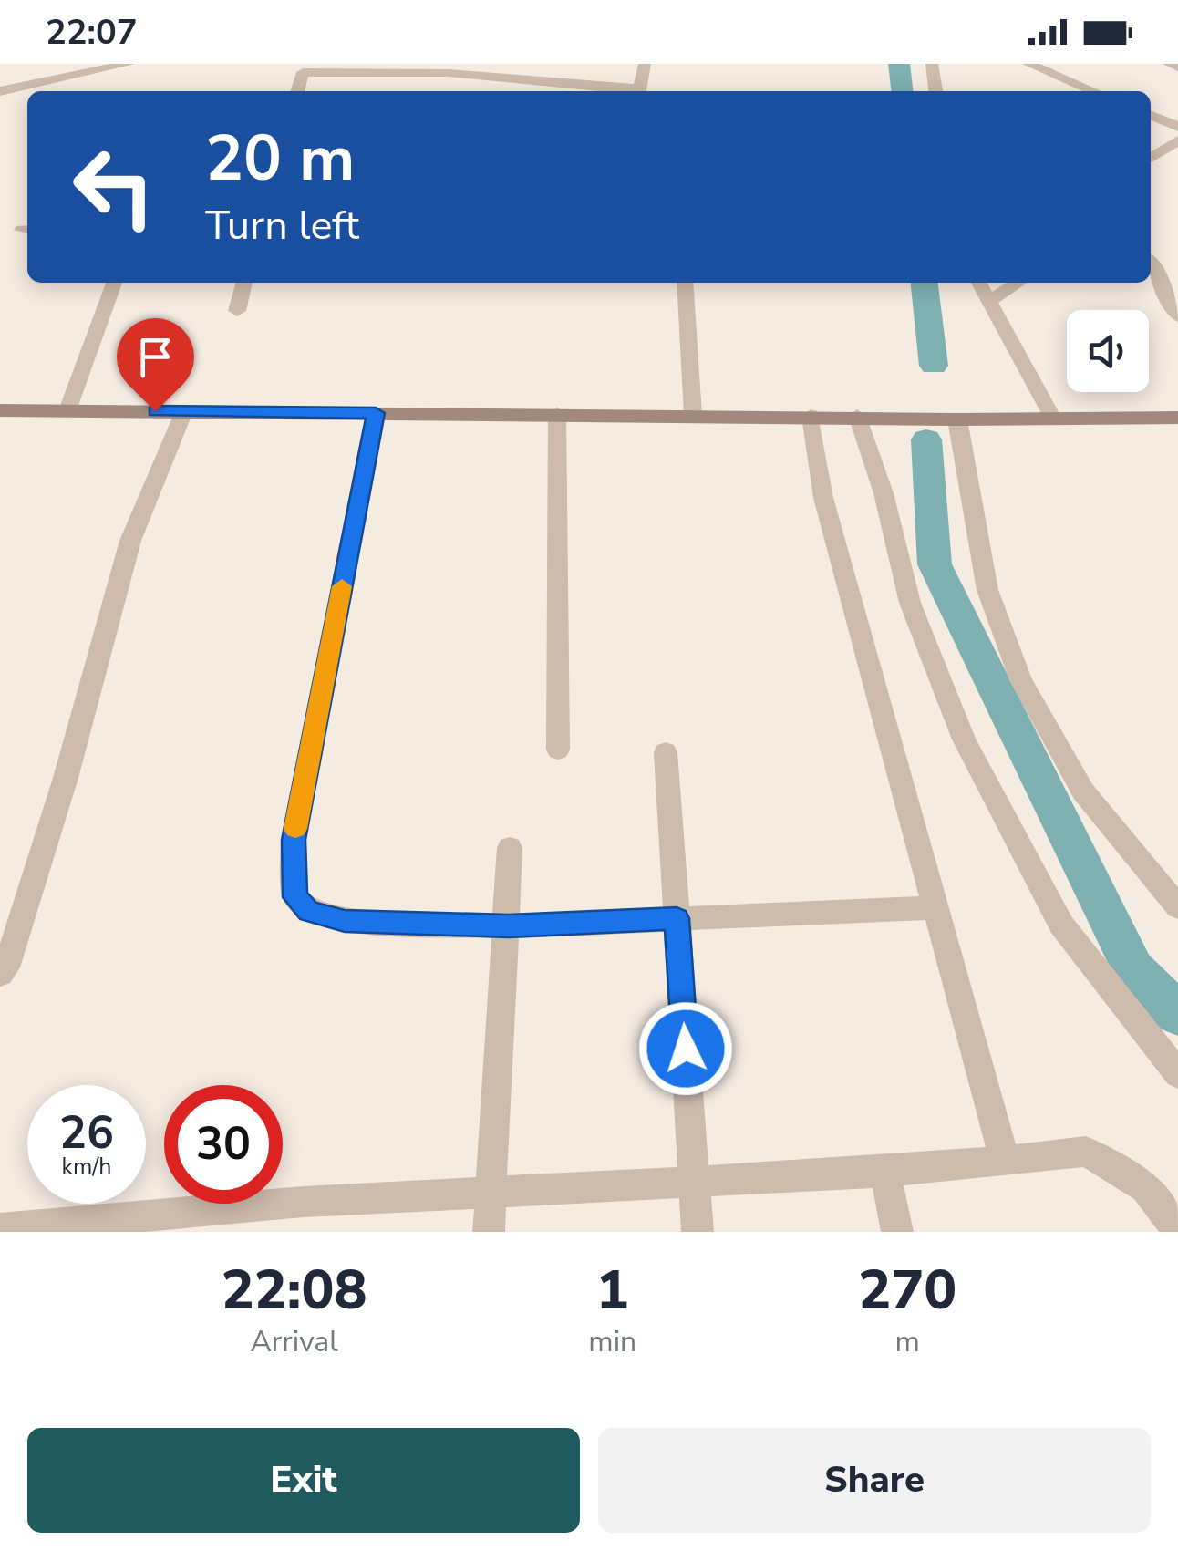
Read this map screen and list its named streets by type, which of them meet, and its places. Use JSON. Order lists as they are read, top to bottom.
{
  "page": {
    "status": "22:07",
    "turn": ["20 m", "Turn left"],
    "speed": "26 km/h",
    "limit": "30",
    "eta": [
      "22:08",
      "Arrival",
      "1",
      "min",
      "270",
      "m"
    ],
    "buttons": ["Exit", "Share"]
  }
}
